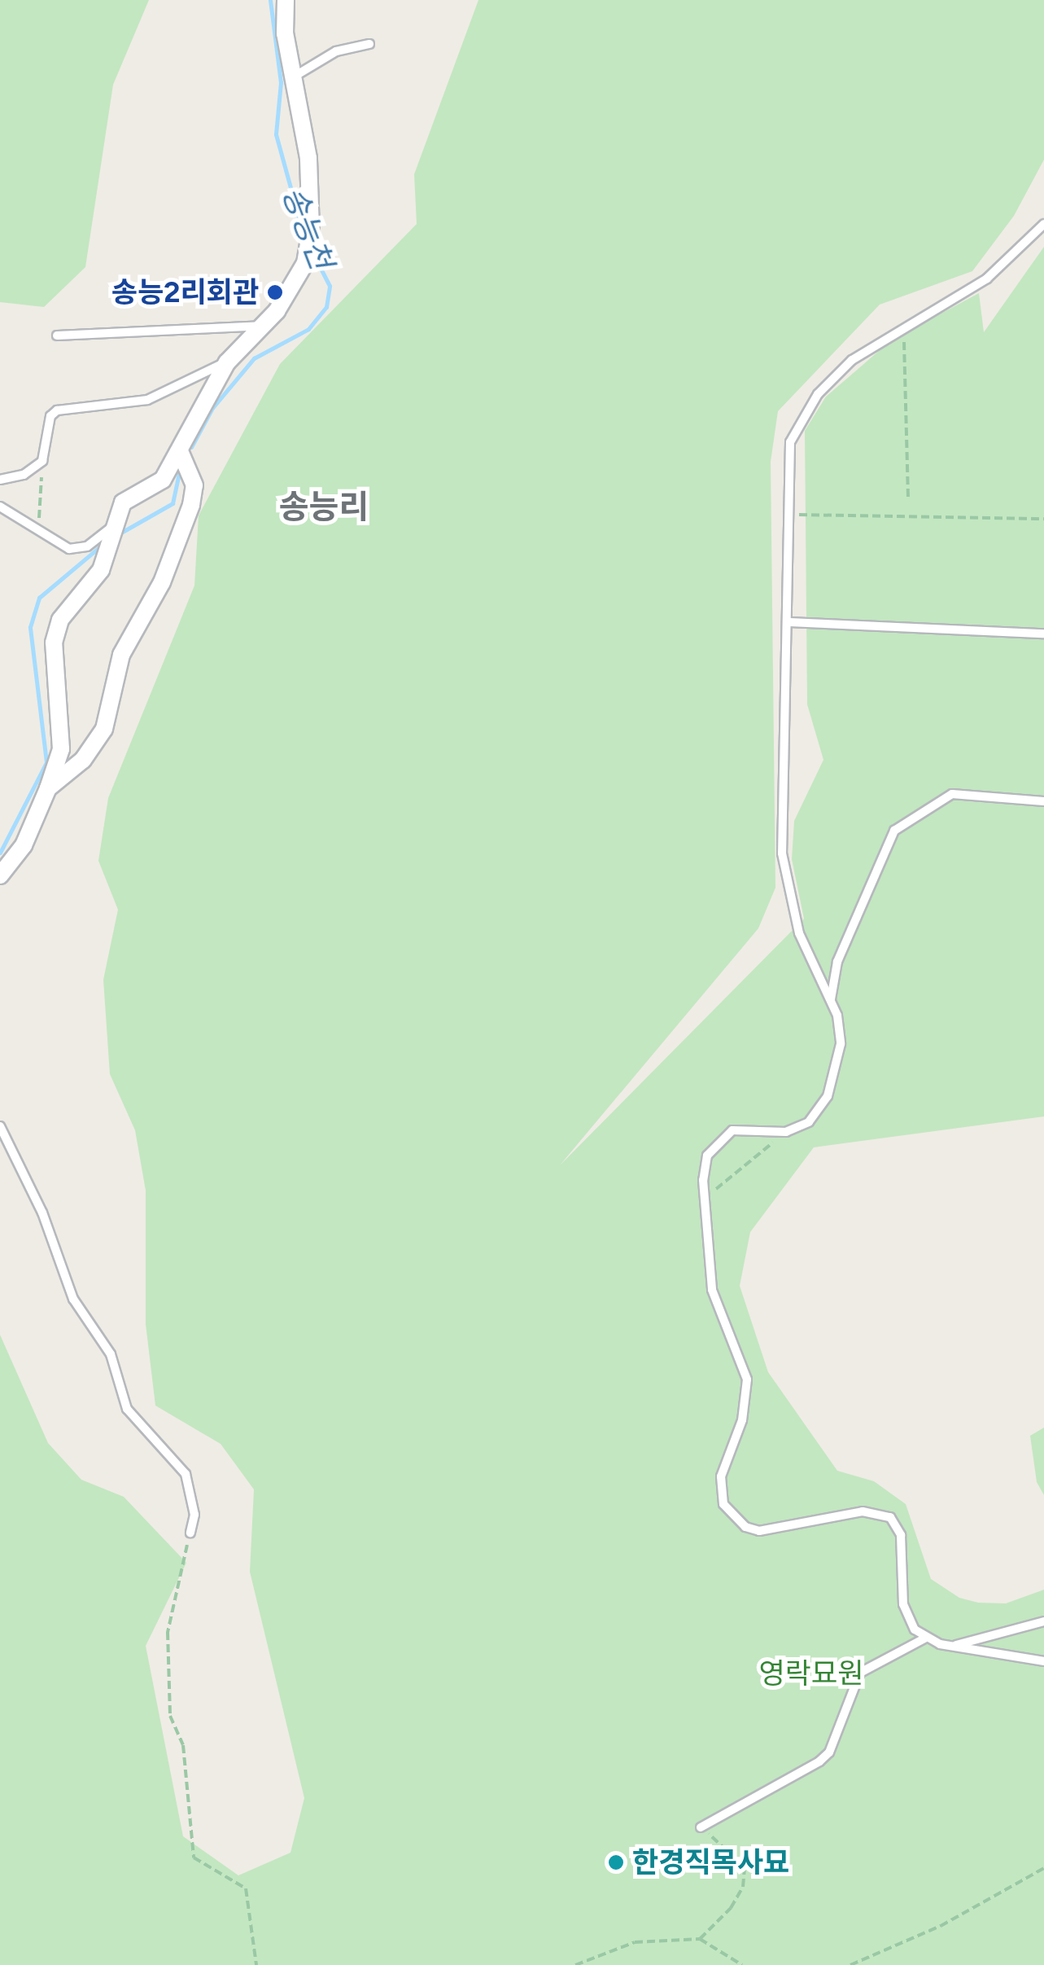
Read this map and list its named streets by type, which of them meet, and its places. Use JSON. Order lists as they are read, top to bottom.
{
  "districts": ["송능리"],
  "water": ["송능천"],
  "parks": ["영락묘원"],
  "places": ["송능2리회관", "한경직목사묘"]
}
